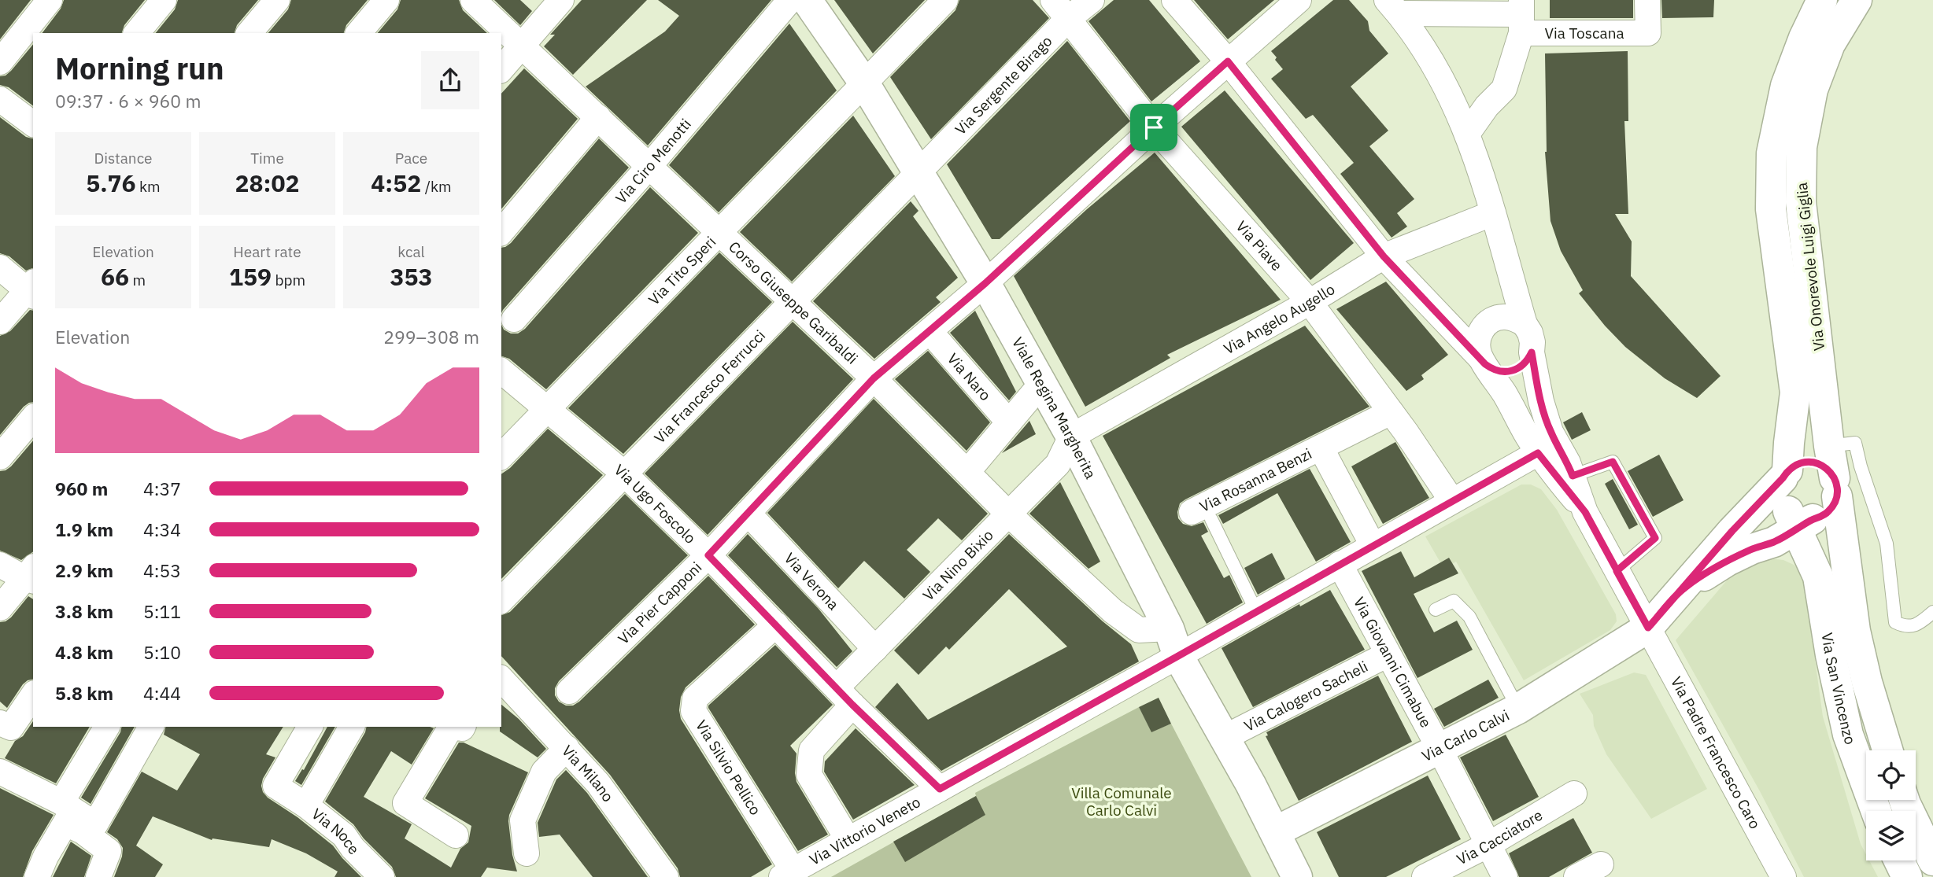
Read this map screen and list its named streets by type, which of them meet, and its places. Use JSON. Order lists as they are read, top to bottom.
{
  "streets": {
    "street": [
      "Via Toscana",
      "Via Sergente Birago",
      "Via Ciro Menotti",
      "Via Piave",
      "Via Onorevole Luigi Giglia",
      "Via Tito Speri",
      "Corso Giuseppe Garibaldi",
      "Via Angelo Augello",
      "Via Naro",
      "Via Francesco Ferrucci",
      "Viale Regina Margherita",
      "Via Rosanna Benzi",
      "Via Ugo Foscolo",
      "Via Nino Bixio",
      "Via Verona",
      "Via Pier Capponi",
      "Via Giovanni Cimabue",
      "Via San Vincenzo",
      "Via Calogero Sacheli",
      "Via Carlo Calvi",
      "Via Padre Francesco Caro",
      "Via Silvio Pellico",
      "Via Milano",
      "Via Vittorio Veneto",
      "Via Noce",
      "Via Cacciatore"
    ]
  },
  "crossings": [
    ["Via Sergente Birago", "Via Piave"],
    ["Via Sergente Birago", "Via Francesco Ferrucci"],
    ["Via Sergente Birago", "Viale Regina Margherita"],
    ["Via Ciro Menotti", "Corso Giuseppe Garibaldi"],
    ["Via Piave", "Via Angelo Augello"],
    ["Via Piave", "Via Rosanna Benzi"],
    ["Via Piave", "Via Pier Capponi"],
    ["Via Piave", "Via Vittorio Veneto"],
    ["Via Onorevole Luigi Giglia", "Via San Vincenzo"],
    ["Via Tito Speri", "Corso Giuseppe Garibaldi"],
    ["Via Tito Speri", "Viale Regina Margherita"],
    ["Via Tito Speri", "Via Ugo Foscolo"],
    ["Corso Giuseppe Garibaldi", "Via Francesco Ferrucci"],
    ["Corso Giuseppe Garibaldi", "Viale Regina Margherita"],
    ["Corso Giuseppe Garibaldi", "Via Nino Bixio"],
    ["Corso Giuseppe Garibaldi", "Via Pier Capponi"],
    ["Via Angelo Augello", "Viale Regina Margherita"],
    ["Via Angelo Augello", "Via Nino Bixio"],
    ["Via Naro", "Via Pier Capponi"],
    ["Via Francesco Ferrucci", "Viale Regina Margherita"],
    ["Via Francesco Ferrucci", "Via Ugo Foscolo"],
    ["Viale Regina Margherita", "Via Nino Bixio"],
    ["Viale Regina Margherita", "Via Pier Capponi"],
    ["Viale Regina Margherita", "Via Calogero Sacheli"],
    ["Viale Regina Margherita", "Via Carlo Calvi"],
    ["Viale Regina Margherita", "Via Vittorio Veneto"],
    ["Via Rosanna Benzi", "Via Vittorio Veneto"],
    ["Via Ugo Foscolo", "Via Nino Bixio"],
    ["Via Ugo Foscolo", "Via Pier Capponi"],
    ["Via Ugo Foscolo", "Via Silvio Pellico"],
    ["Via Ugo Foscolo", "Via Vittorio Veneto"],
    ["Via Nino Bixio", "Via Verona"],
    ["Via Nino Bixio", "Via Vittorio Veneto"],
    ["Via Verona", "Via Pier Capponi"],
    ["Via Giovanni Cimabue", "Via Calogero Sacheli"],
    ["Via Giovanni Cimabue", "Via Carlo Calvi"],
    ["Via Giovanni Cimabue", "Via Vittorio Veneto"],
    ["Via Giovanni Cimabue", "Via Cacciatore"],
    ["Via Carlo Calvi", "Via Padre Francesco Caro"],
    ["Via Silvio Pellico", "Via Vittorio Veneto"]
  ],
  "parks": ["Villa Comunale Carlo Calvi"],
  "page": {
    "heading": ["Morning run", "09:37 · 6 × 960 m"],
    "stats": [
      ["Distance", "5.76 km"],
      ["Time", "28:02"],
      ["Pace", "4:52 /km"],
      ["Elevation", "66 m"],
      ["Heart rate", "159 bpm"],
      ["kcal", "353"]
    ],
    "chart": ["Elevation", "299–308 m"],
    "list": [
      {
        "name": "960 m",
        "note": "4:37"
      },
      {
        "name": "1.9 km",
        "note": "4:34"
      },
      {
        "name": "2.9 km",
        "note": "4:53"
      },
      {
        "name": "3.8 km",
        "note": "5:11"
      },
      {
        "name": "4.8 km",
        "note": "5:10"
      },
      {
        "name": "5.8 km",
        "note": "4:44"
      }
    ]
  }
}
